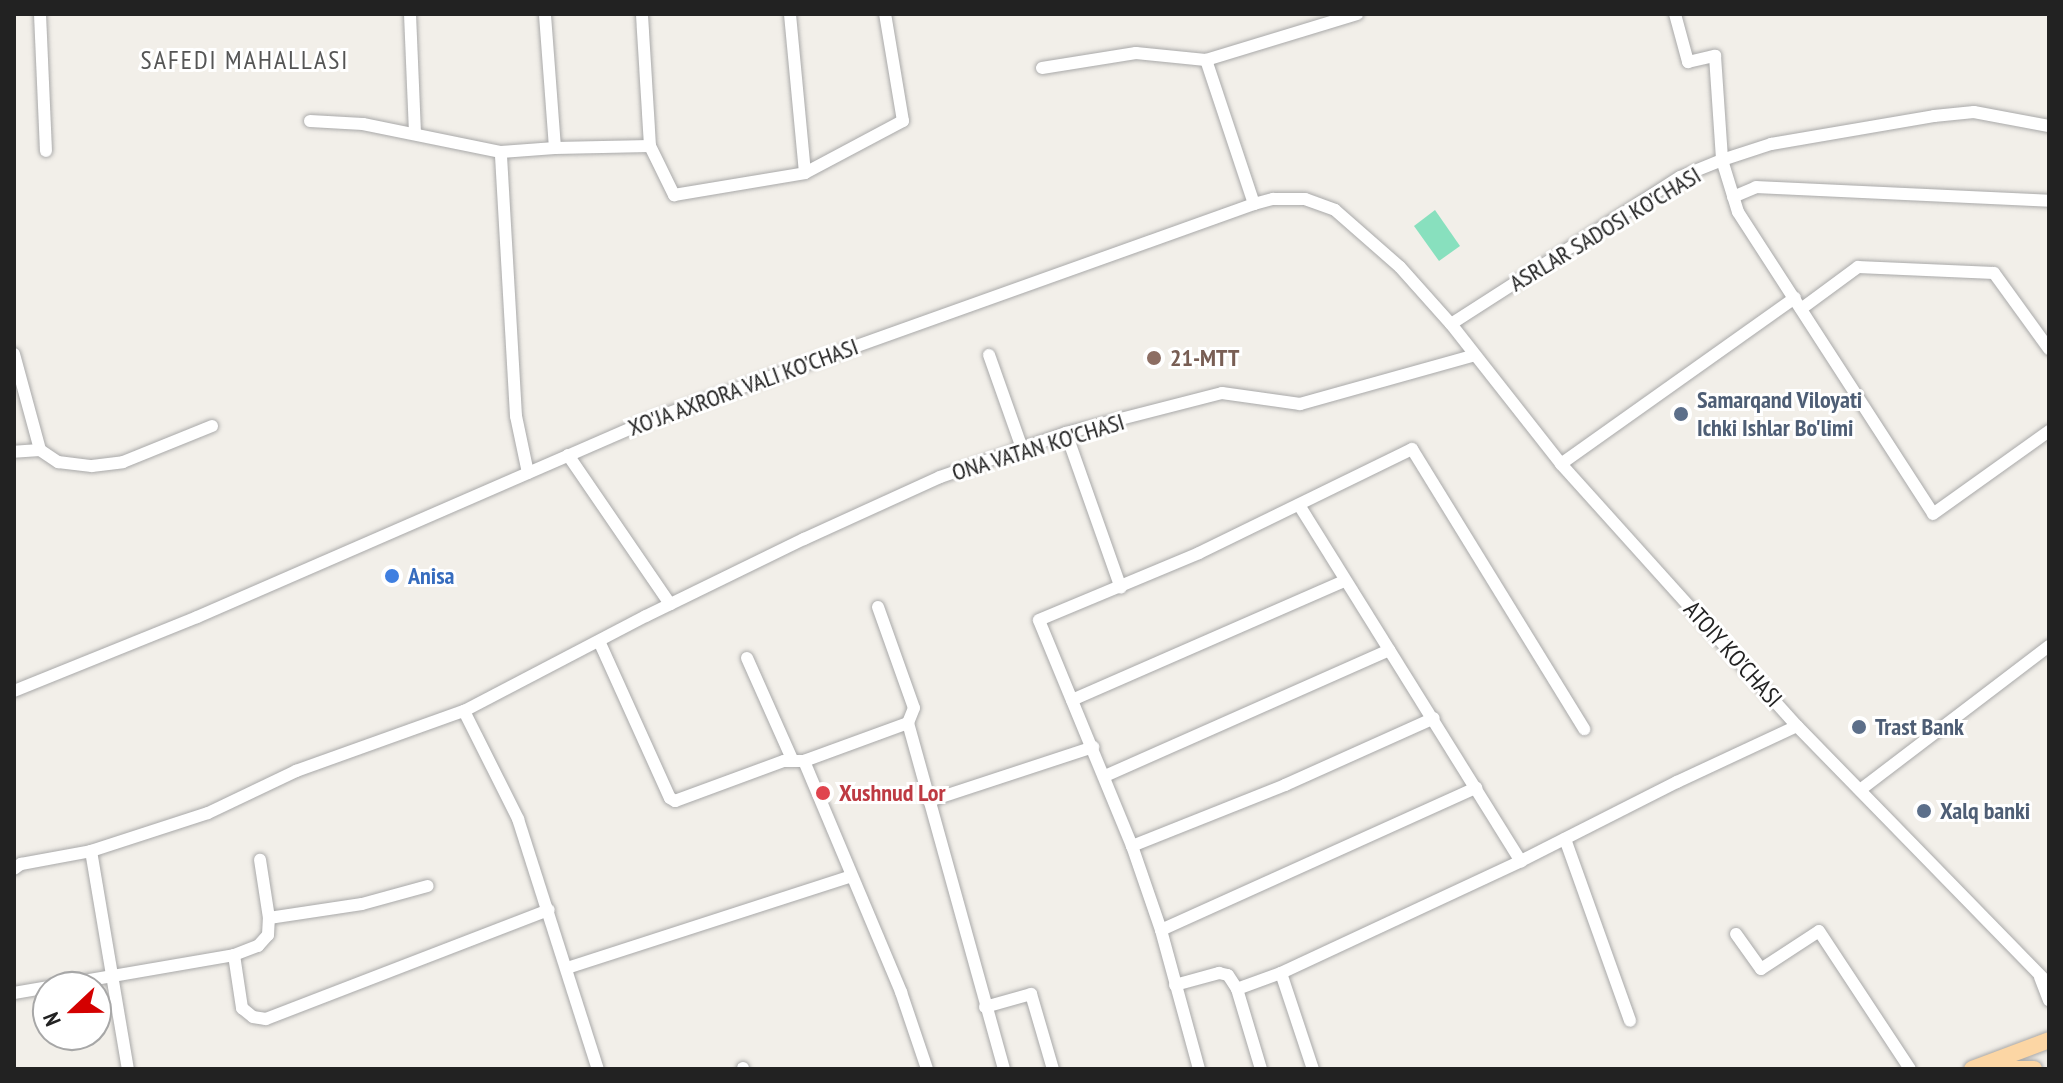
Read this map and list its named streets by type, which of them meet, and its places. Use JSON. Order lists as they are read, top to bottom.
{
  "streets": {
    "street": [
      "ASRLAR SADOSI KO'CHASI",
      "XO'JA AXRORA VALI KO'CHASI",
      "ONA VATAN KO'CHASI",
      "ATOIY KO'CHASI"
    ]
  },
  "crossings": [
    ["ASRLAR SADOSI KO'CHASI", "XO'JA AXRORA VALI KO'CHASI"],
    ["ASRLAR SADOSI KO'CHASI", "ATOIY KO'CHASI"],
    ["XO'JA AXRORA VALI KO'CHASI", "ATOIY KO'CHASI"],
    ["ONA VATAN KO'CHASI", "ATOIY KO'CHASI"]
  ],
  "districts": ["SAFEDI MAHALLASI"],
  "places": [
    "21-MTT",
    "Samarqand Viloyati Ichki Ishlar Bo'limi",
    "Anisa",
    "Trast Bank",
    "Xushnud Lor",
    "Xalq banki"
  ],
  "north": "left"
}
